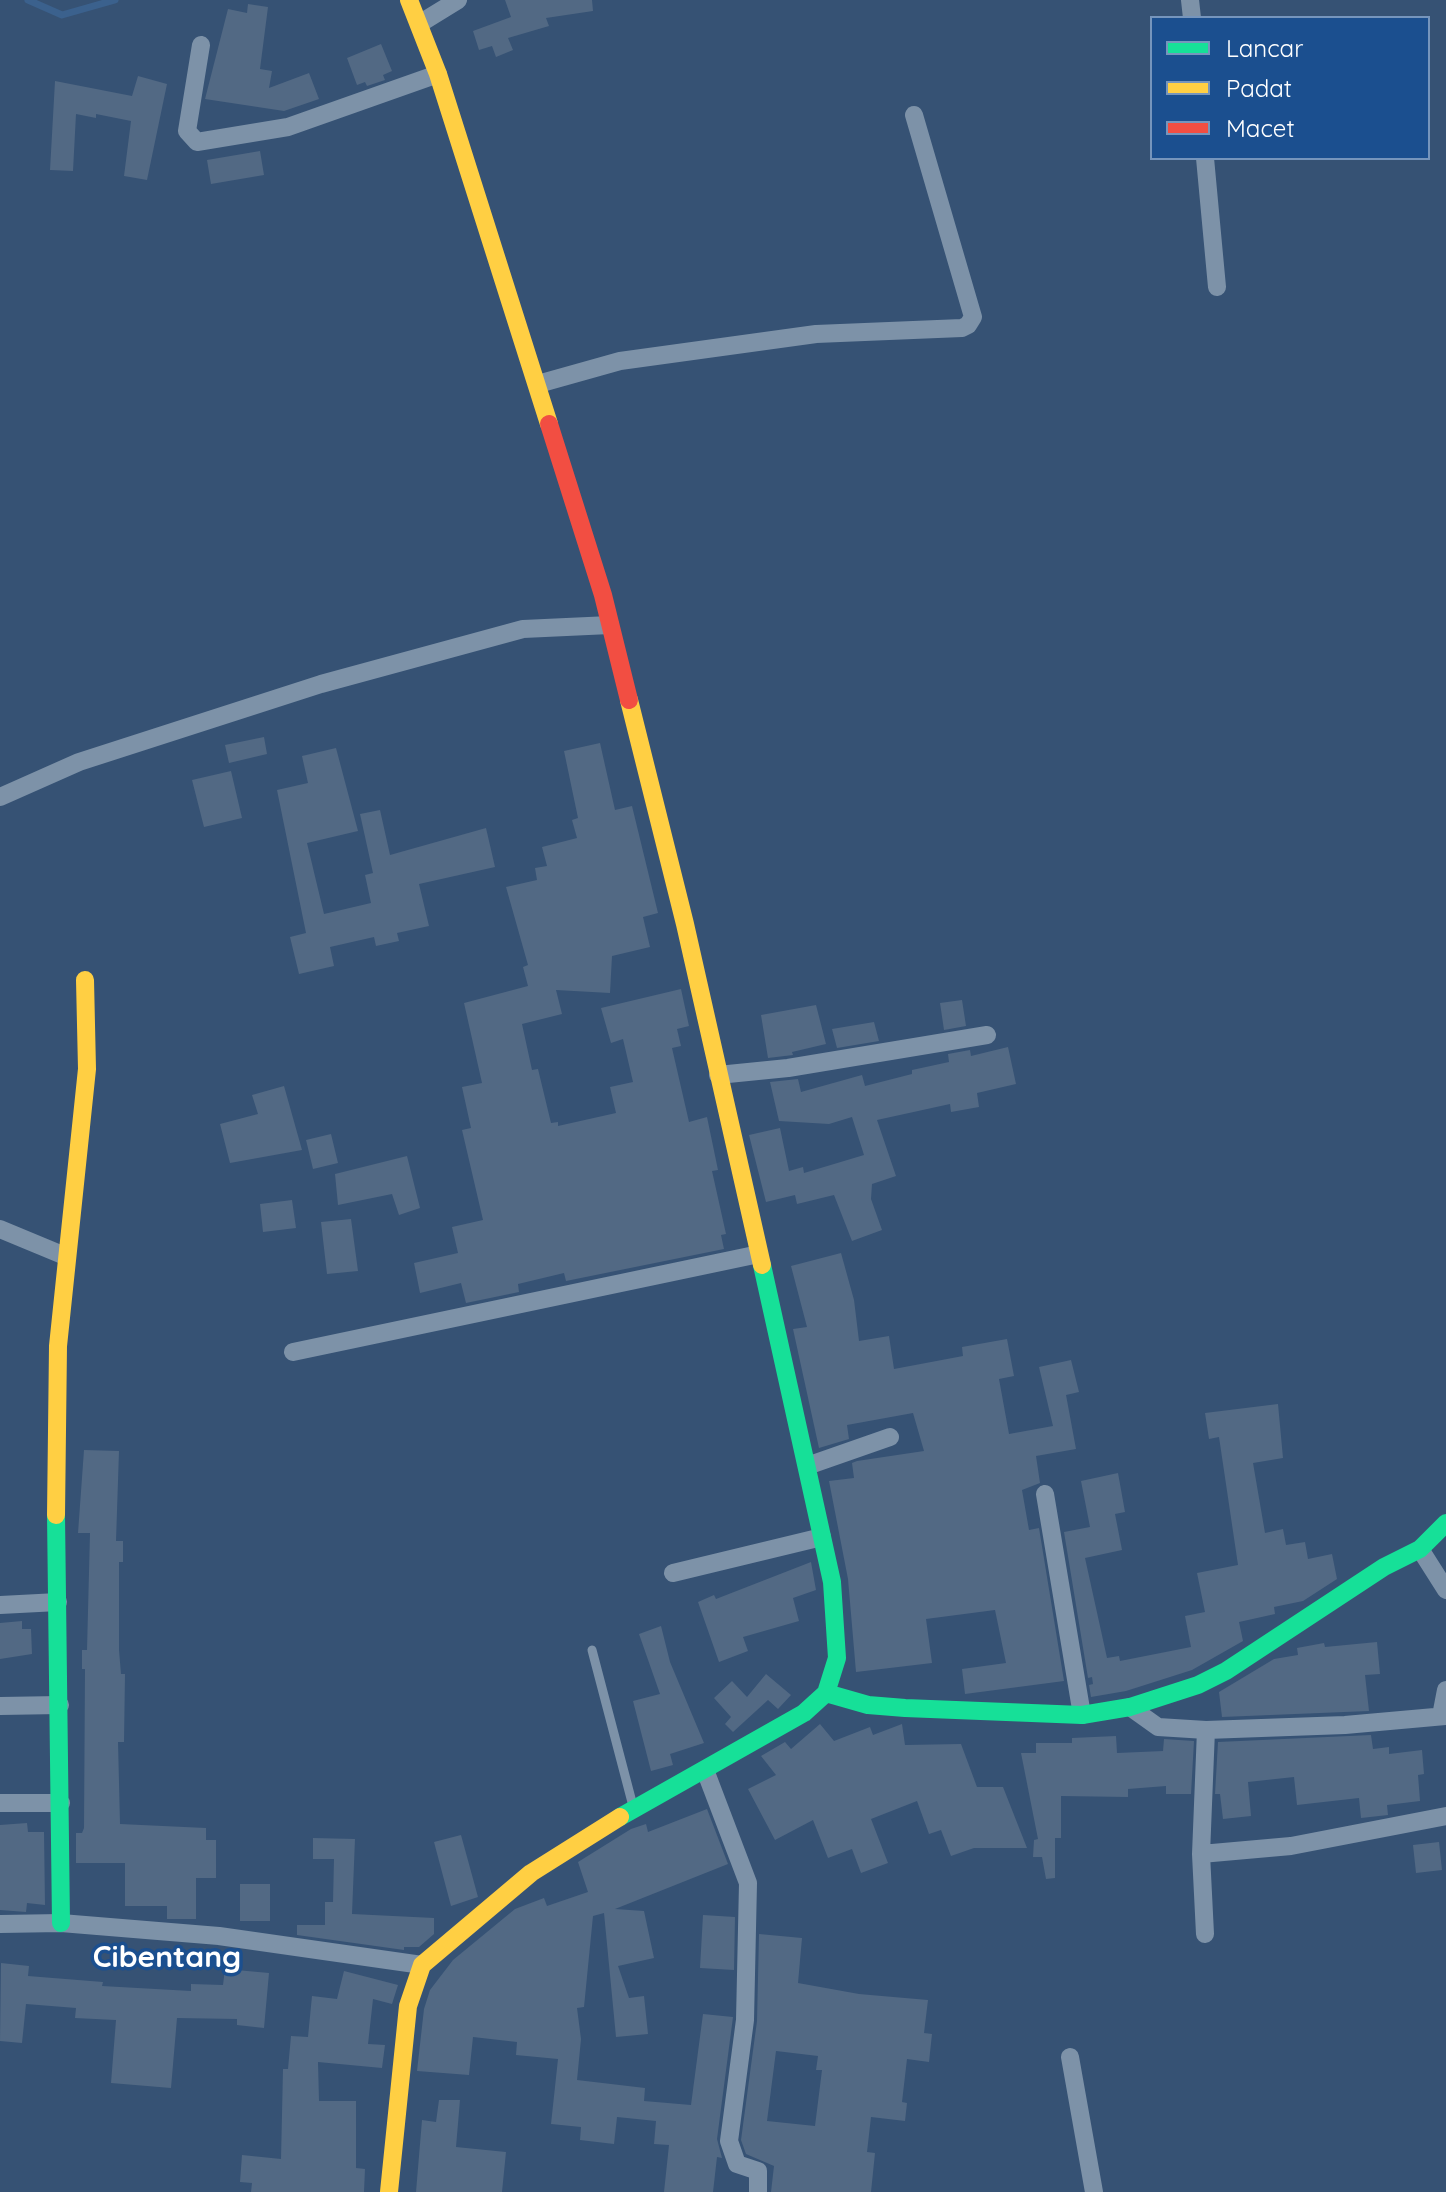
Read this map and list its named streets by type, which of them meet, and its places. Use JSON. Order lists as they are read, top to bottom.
{
  "districts": ["Cibentang"],
  "legend": ["Lancar", "Padat", "Macet"]
}
